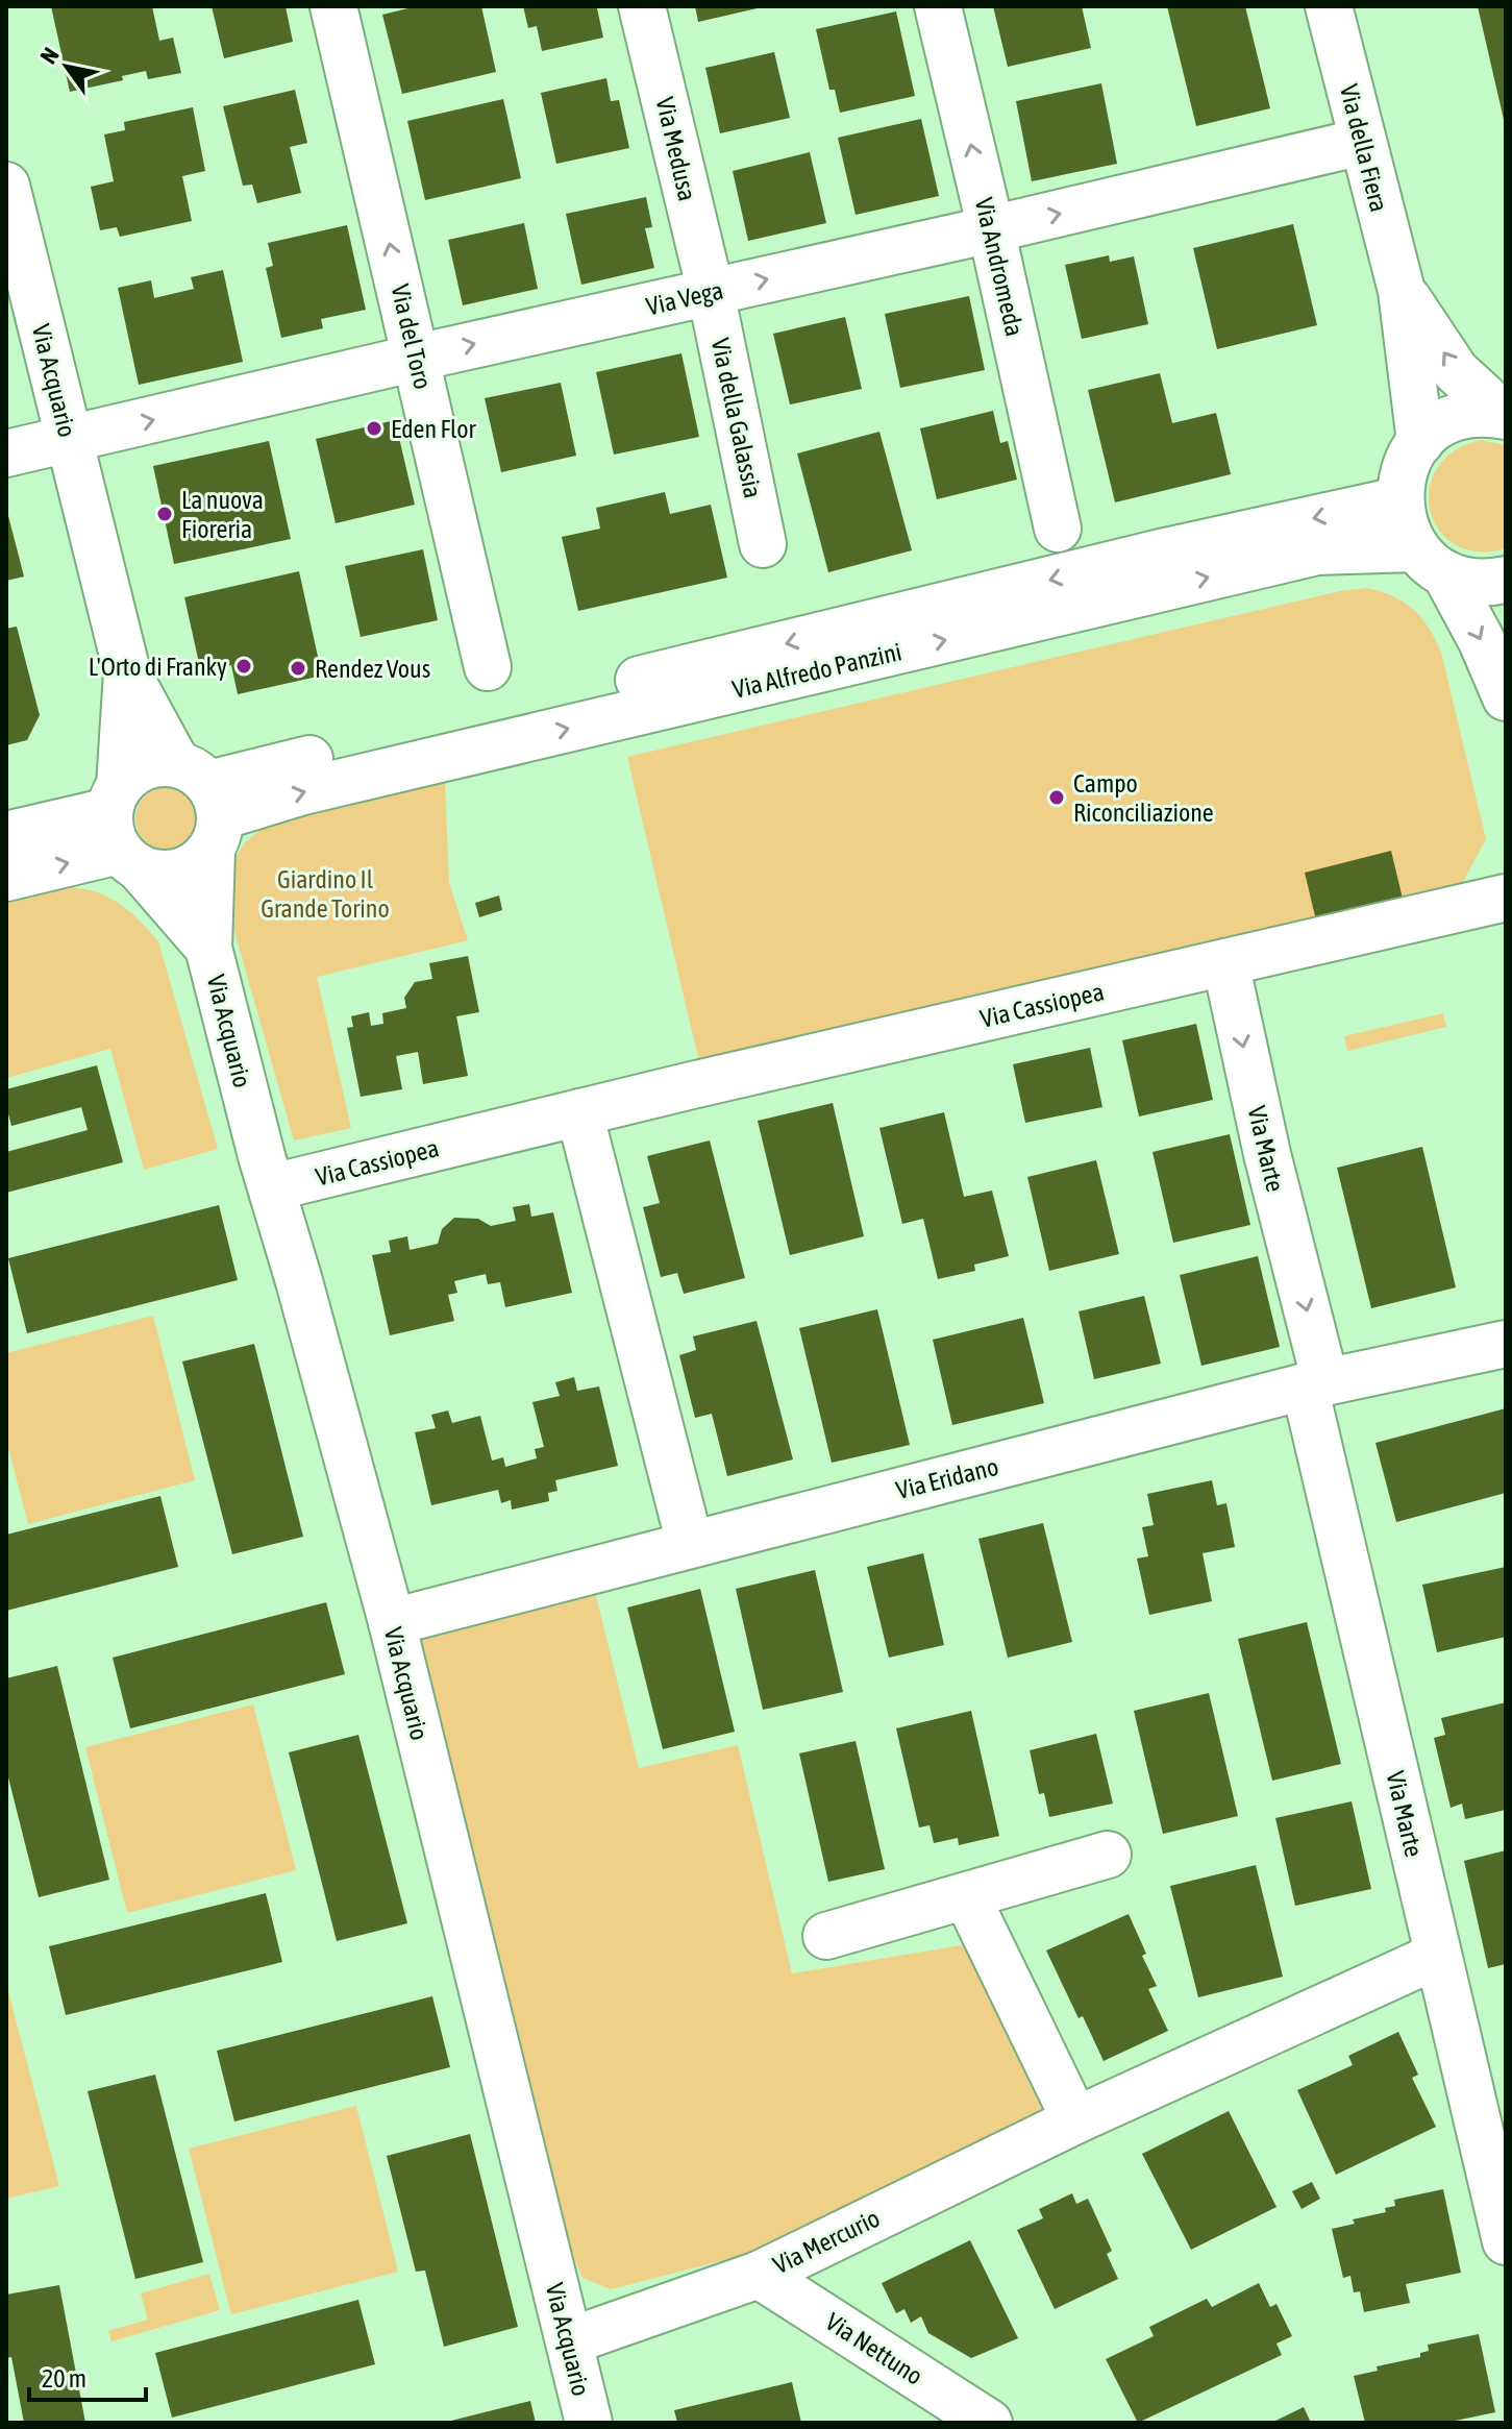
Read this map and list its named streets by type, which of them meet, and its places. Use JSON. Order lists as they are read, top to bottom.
{
  "streets": {
    "street": [
      "Via della Fiera",
      "Via Medusa",
      "Via Andromeda",
      "Via Vega",
      "Via del Toro",
      "Via Acquario",
      "Via della Galassia",
      "Via Alfredo Panzini",
      "Via Cassiopea",
      "Via Marte",
      "Via Eridano",
      "Via Mercurio",
      "Via Nettuno"
    ]
  },
  "crossings": [
    ["Via della Fiera", "Via Vega"],
    ["Via Medusa", "Via Vega"],
    ["Via Medusa", "Via della Galassia"],
    ["Via Andromeda", "Via Vega"],
    ["Via Vega", "Via del Toro"],
    ["Via Vega", "Via Acquario"],
    ["Via Vega", "Via della Galassia"],
    ["Via Acquario", "Via Alfredo Panzini"],
    ["Via Acquario", "Via Cassiopea"],
    ["Via Acquario", "Via Eridano"],
    ["Via Acquario", "Via Mercurio"],
    ["Via Cassiopea", "Via Marte"],
    ["Via Marte", "Via Eridano"],
    ["Via Marte", "Via Mercurio"],
    ["Via Mercurio", "Via Nettuno"]
  ],
  "one_way": ["Via Andromeda", "Via Vega", "Via del Toro"],
  "parks": ["Giardino Il Grande Torino"],
  "places": [
    "Eden Flor",
    "La nuova Fioreria",
    "L'Orto di Franky",
    "Rendez Vous",
    "Campo Riconciliazione"
  ],
  "scale_bar": "20 m",
  "north": "top left"
}
